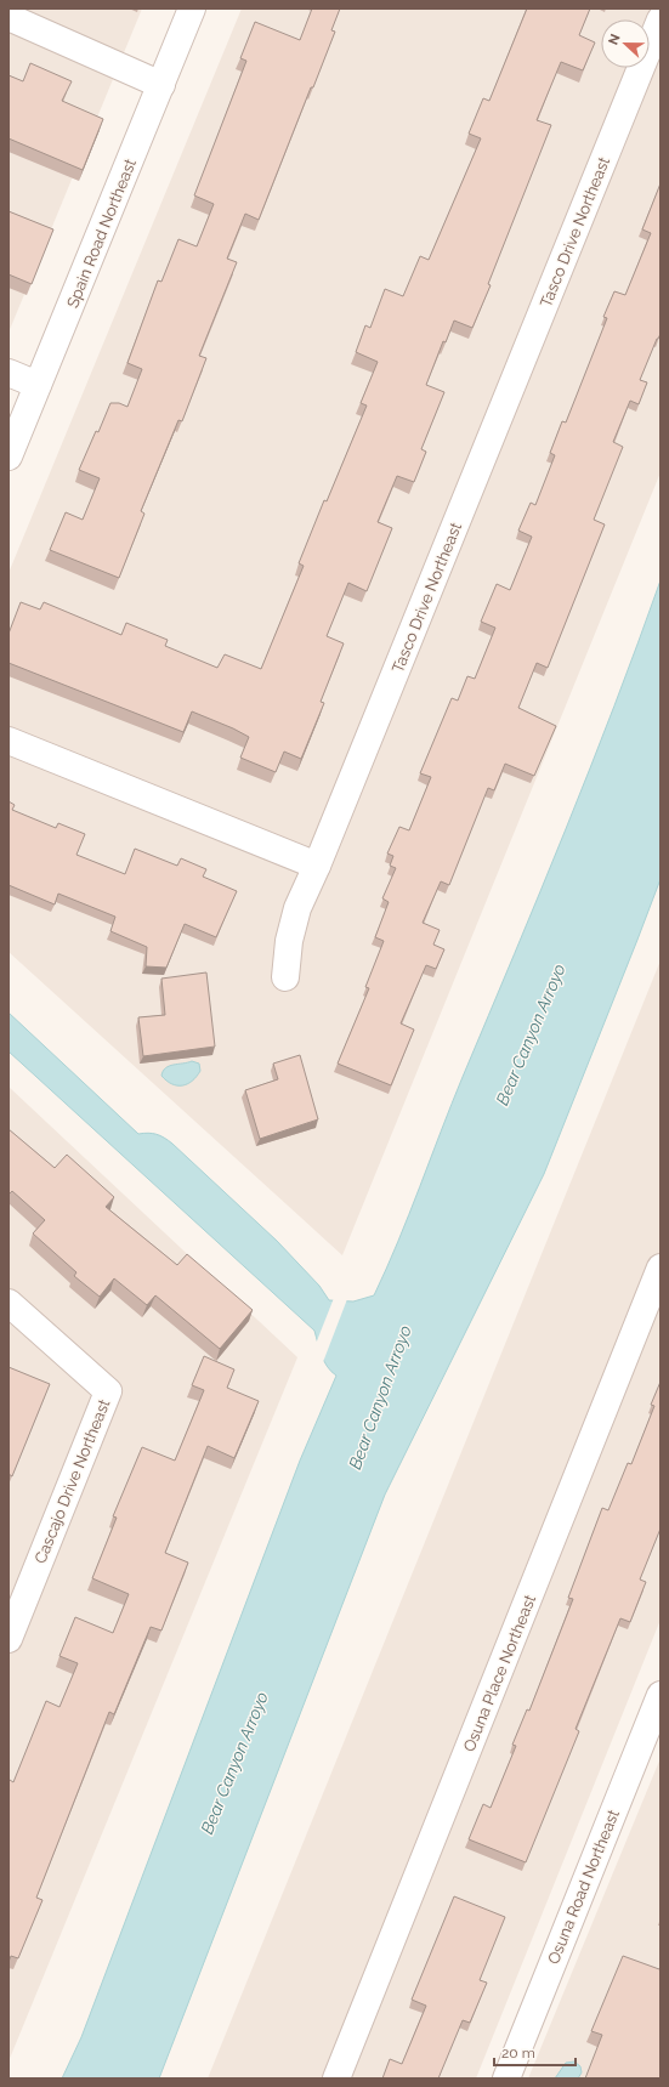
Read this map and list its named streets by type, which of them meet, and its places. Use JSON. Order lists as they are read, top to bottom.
{
  "streets": {
    "street": [
      "Tasco Drive Northeast",
      "Spain Road Northeast",
      "Cascajo Drive Northeast",
      "Osuna Place Northeast",
      "Osuna Road Northeast"
    ]
  },
  "water": ["Bear Canyon Arroyo"],
  "scale_bar": "20 m",
  "north": "left"
}
